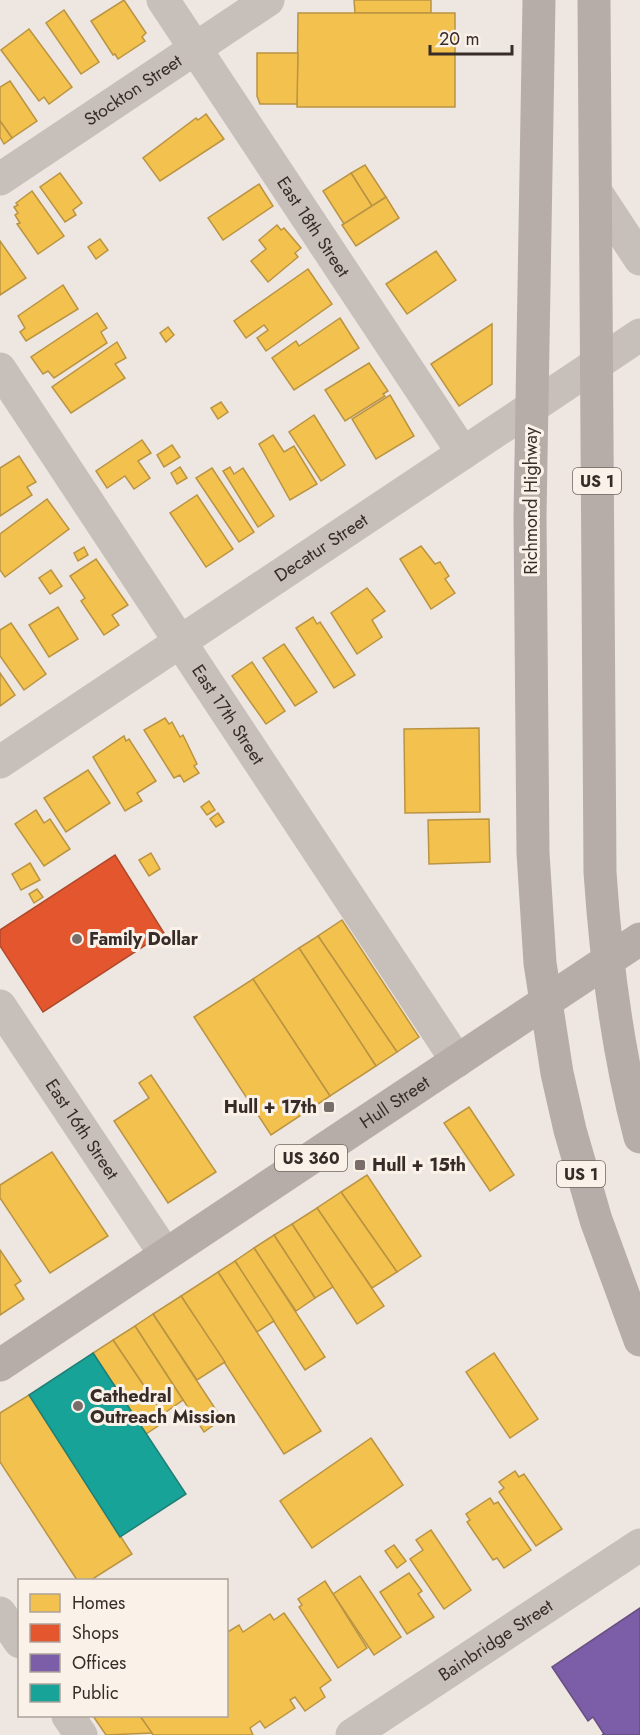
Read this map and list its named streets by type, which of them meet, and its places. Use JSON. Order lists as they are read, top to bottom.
{
  "streets": {
    "main road": [
      "US 1",
      "Richmond Highway",
      "Hull Street",
      "US 360"
    ],
    "street": [
      "Stockton Street",
      "East 18th Street",
      "Decatur Street",
      "East 17th Street",
      "East 16th Street",
      "Bainbridge Street"
    ]
  },
  "crossings": [
    ["Stockton Street", "East 18th Street"],
    ["East 18th Street", "Decatur Street"],
    ["US 1", "Richmond Highway"],
    ["US 1", "Decatur Street"],
    ["US 1", "Hull Street"],
    ["Richmond Highway", "Decatur Street"],
    ["Richmond Highway", "Hull Street"],
    ["Decatur Street", "East 17th Street"],
    ["East 17th Street", "Hull Street"],
    ["Hull Street", "East 16th Street"]
  ],
  "places": {
    "other": ["Family Dollar", "Cathedral Outreach Mission"],
    "transit": ["Hull + 17th", "Hull + 15th"]
  },
  "legend": [
    "Homes",
    "Shops",
    "Offices",
    "Public"
  ],
  "scale_bar": "20 m"
}
